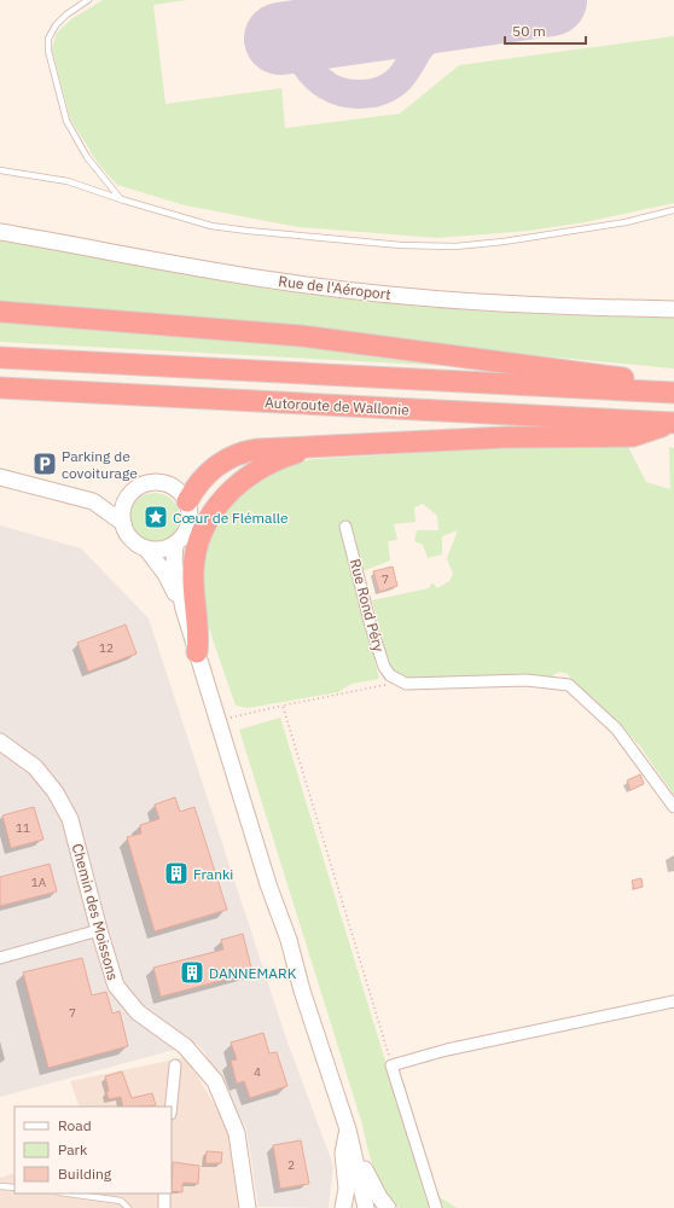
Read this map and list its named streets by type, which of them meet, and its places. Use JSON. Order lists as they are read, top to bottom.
{
  "streets": {
    "highway": ["Autoroute de Wallonie"],
    "street": ["Rue de l'Aéroport", "Rue Rond Péry", "Chemin des Moissons"]
  },
  "places": {
    "parking": ["Parking de covoiturage"],
    "place": ["Cœur de Flémalle"],
    "building": ["Franki", "DANNEMARK"]
  },
  "house_numbers": [
    "7",
    "12",
    "11",
    "1A",
    "7",
    "4",
    "2"
  ],
  "legend": ["Road", "Park", "Building"],
  "scale_bar": "50 m"
}
